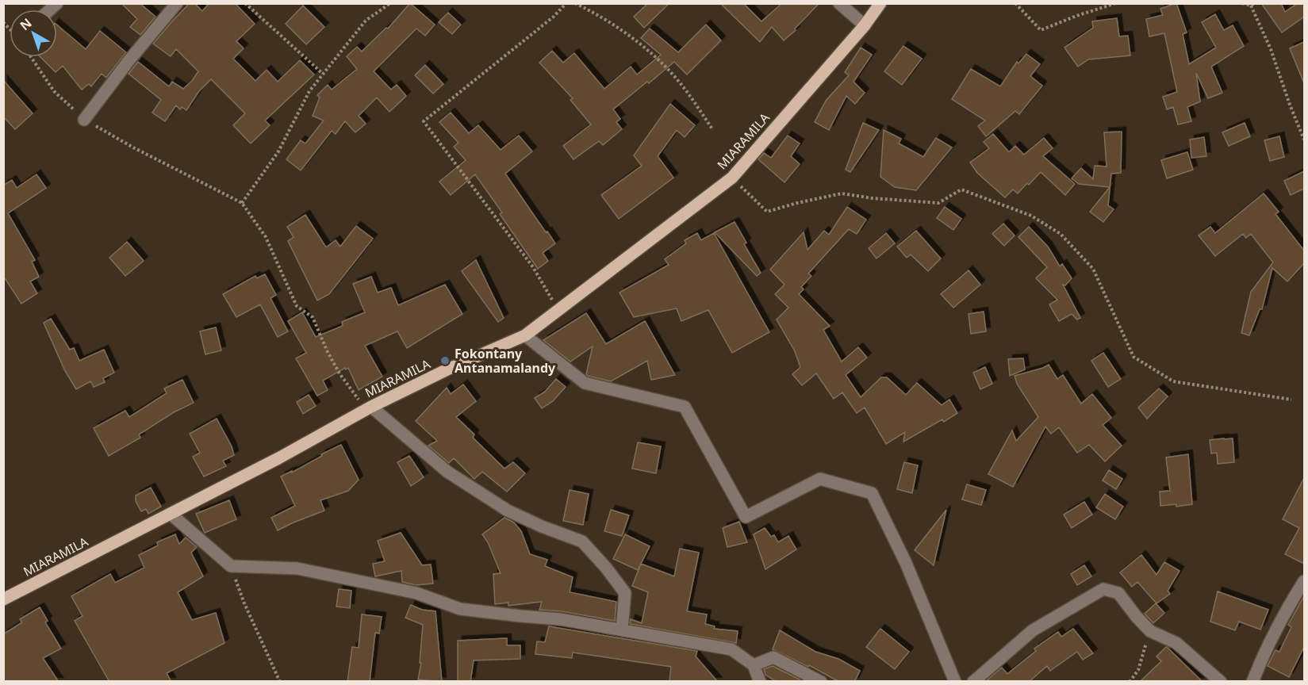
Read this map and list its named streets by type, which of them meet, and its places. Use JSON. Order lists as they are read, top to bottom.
{
  "streets": {
    "main road": ["MIARAMILA"]
  },
  "places": ["Fokontany Antanamalandy"],
  "north": "top left"
}
